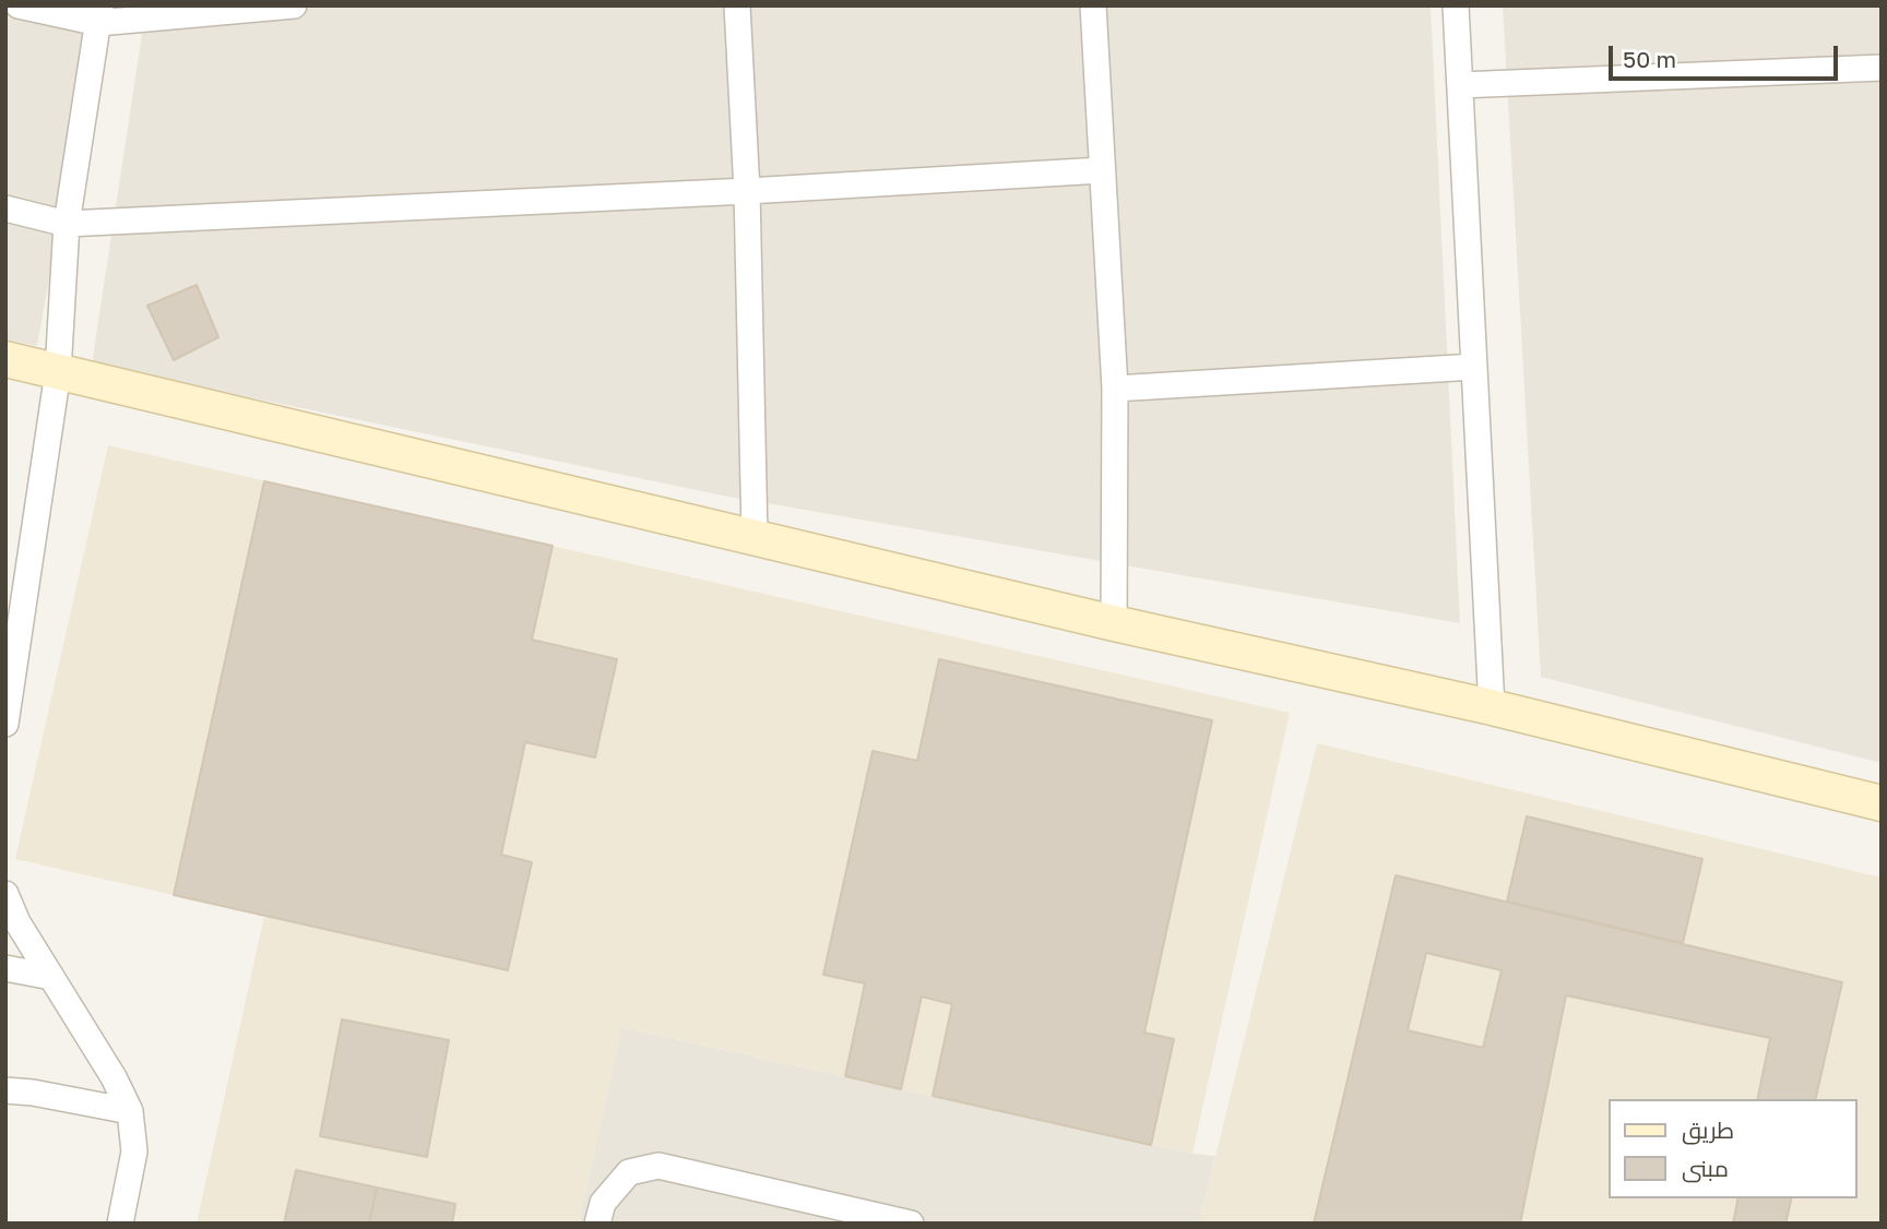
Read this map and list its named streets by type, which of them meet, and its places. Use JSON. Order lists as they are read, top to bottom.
{
  "legend": ["طريق", "مبنى"],
  "scale_bar": "50 m"
}
